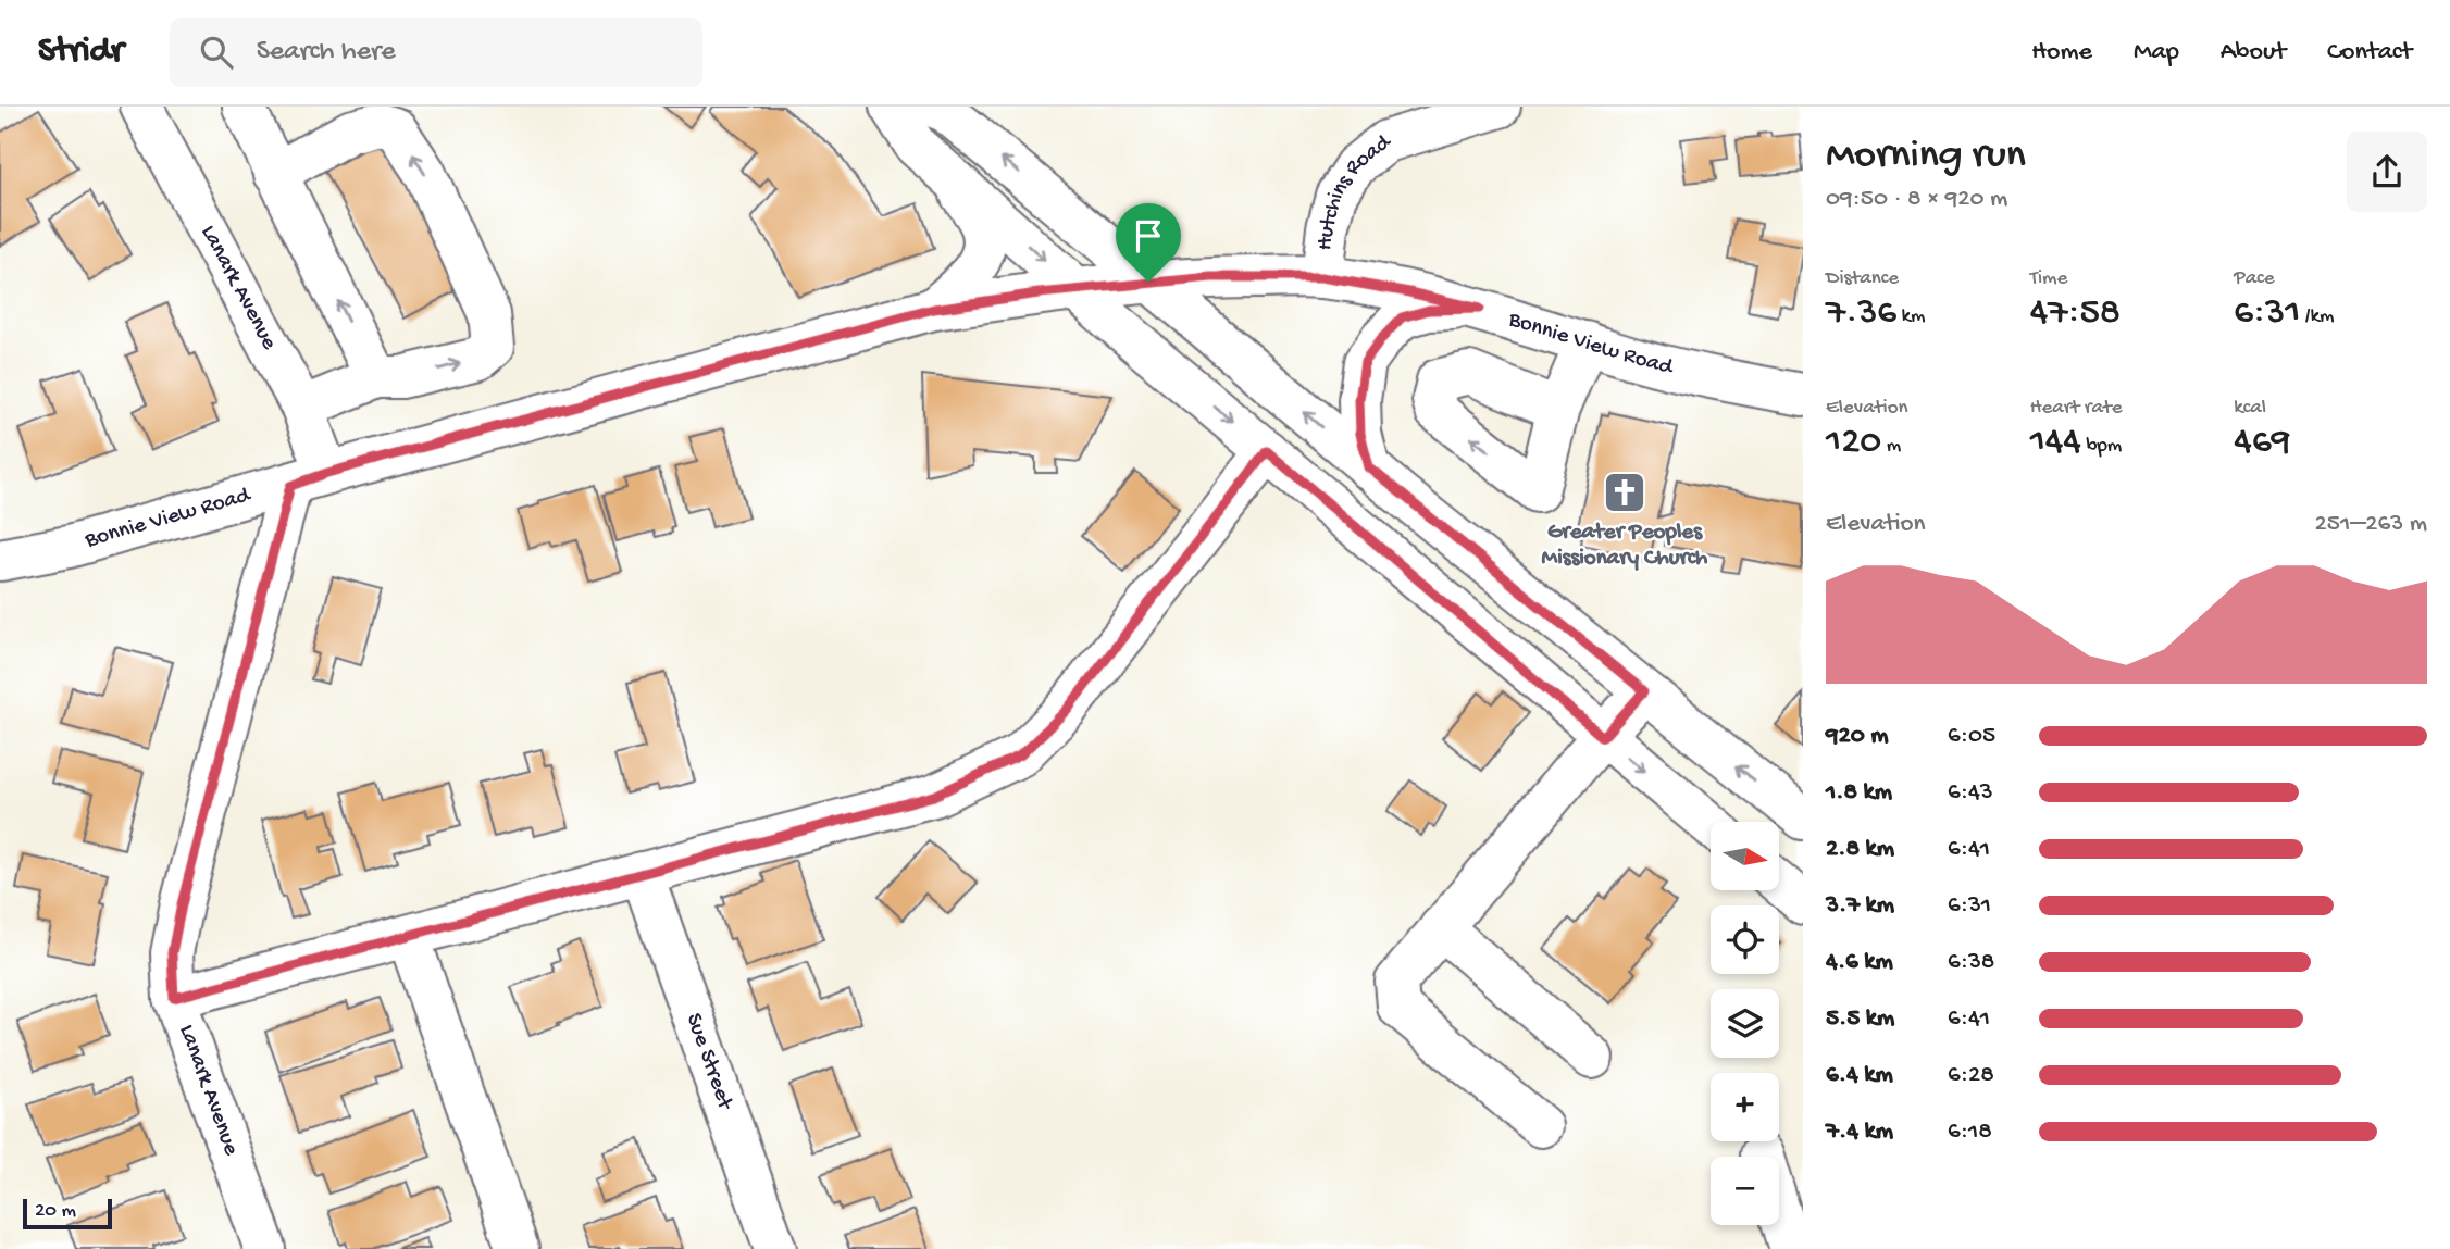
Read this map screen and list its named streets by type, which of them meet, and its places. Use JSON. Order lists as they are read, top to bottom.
{
  "streets": {
    "street": [
      "Hutchins Road",
      "Lanark Avenue",
      "Bonnie View Road",
      "Sue Street"
    ]
  },
  "crossings": [
    ["Hutchins Road", "Bonnie View Road"],
    ["Lanark Avenue", "Bonnie View Road"]
  ],
  "places": {
    "church": ["Greater Peoples Missionary Church"]
  },
  "scale_bar": "20 m",
  "north": "right",
  "page": {
    "header": "Stridr",
    "search": "Search here",
    "nav": [
      "Home",
      "Map",
      "About",
      "Contact"
    ],
    "heading": ["Morning run", "09:50 · 8 × 920 m"],
    "stats": [
      ["Distance", "7.36 km"],
      ["Time", "47:58"],
      ["Pace", "6:31 /km"],
      ["Elevation", "120 m"],
      ["Heart rate", "144 bpm"],
      ["kcal", "469"]
    ],
    "chart": ["Elevation", "251–263 m"],
    "list": [
      {
        "name": "920 m",
        "note": "6:05"
      },
      {
        "name": "1.8 km",
        "note": "6:43"
      },
      {
        "name": "2.8 km",
        "note": "6:41"
      },
      {
        "name": "3.7 km",
        "note": "6:31"
      },
      {
        "name": "4.6 km",
        "note": "6:38"
      },
      {
        "name": "5.5 km",
        "note": "6:41"
      },
      {
        "name": "6.4 km",
        "note": "6:28"
      },
      {
        "name": "7.4 km",
        "note": "6:18"
      }
    ],
    "map_buttons": ["+", "−"],
    "scale": "20 m"
  }
}
